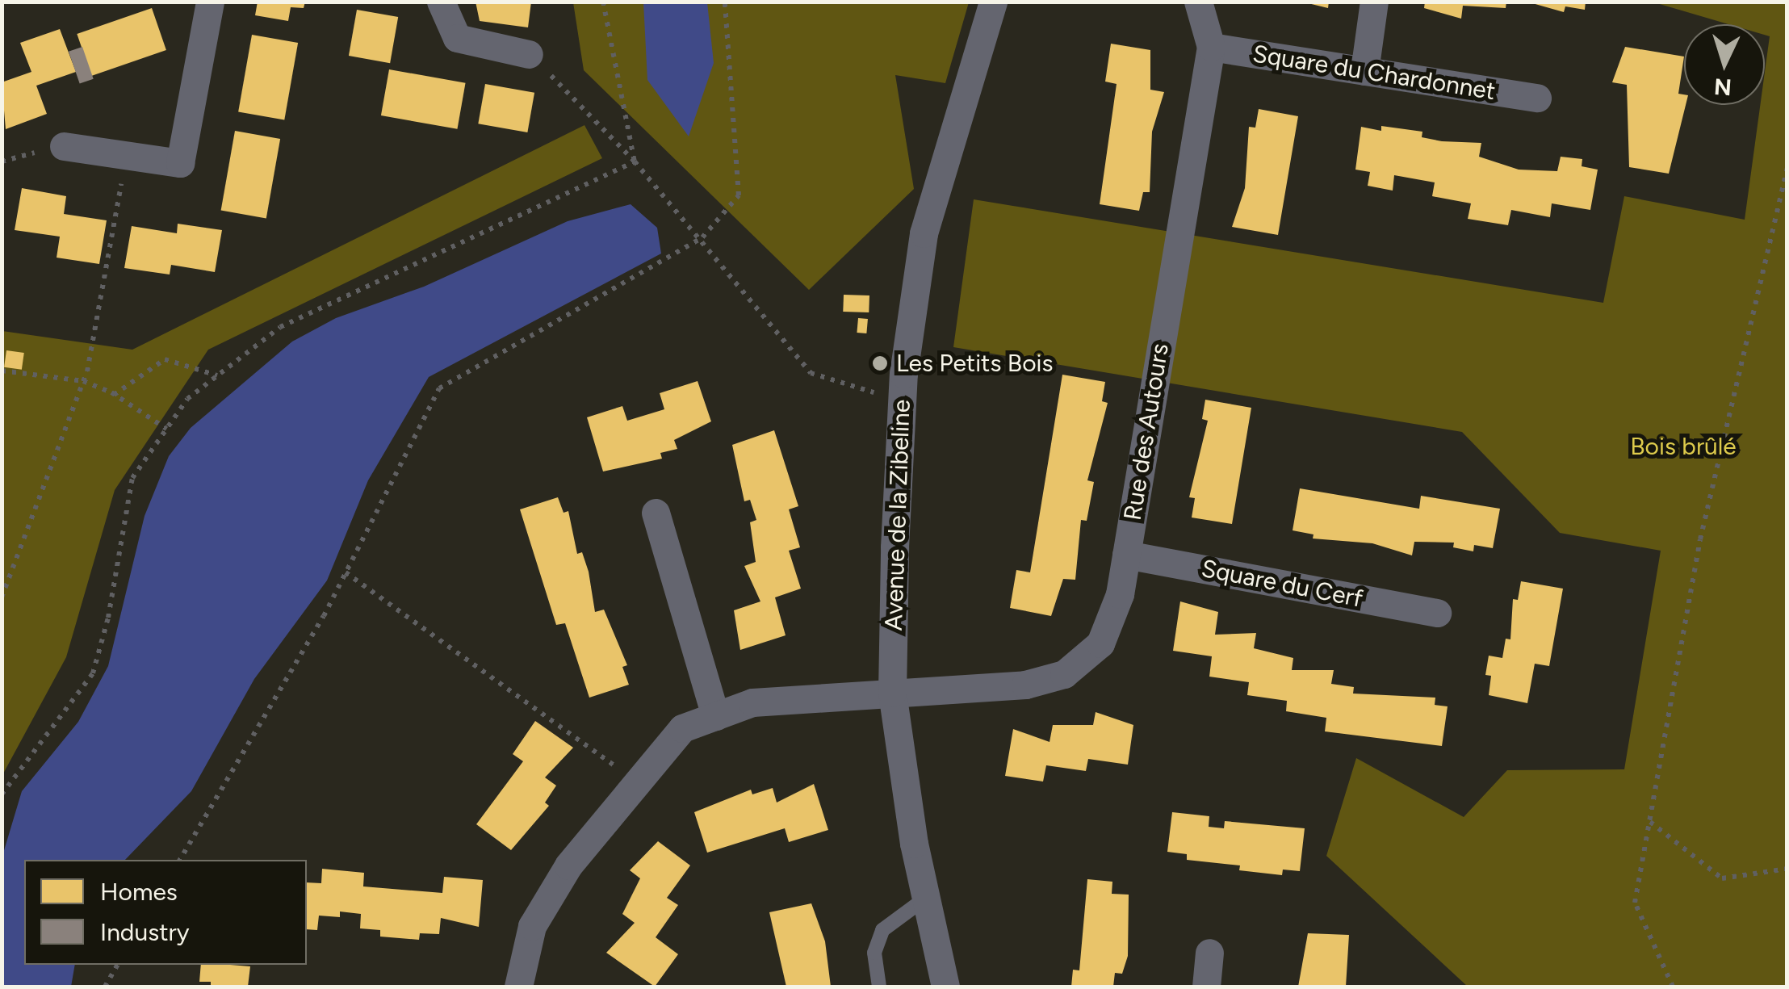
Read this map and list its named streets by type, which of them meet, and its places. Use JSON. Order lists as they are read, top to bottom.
{
  "streets": {
    "street": [
      "Square du Chardonnet",
      "Rue des Autours",
      "Avenue de la Zibeline",
      "Square du Cerf"
    ]
  },
  "crossings": [
    ["Square du Chardonnet", "Rue des Autours"],
    ["Rue des Autours", "Avenue de la Zibeline"],
    ["Rue des Autours", "Square du Cerf"]
  ],
  "parks": ["Bois brûlé"],
  "places": ["Les Petits Bois"],
  "legend": ["Homes", "Industry"],
  "north": "bottom"
}
